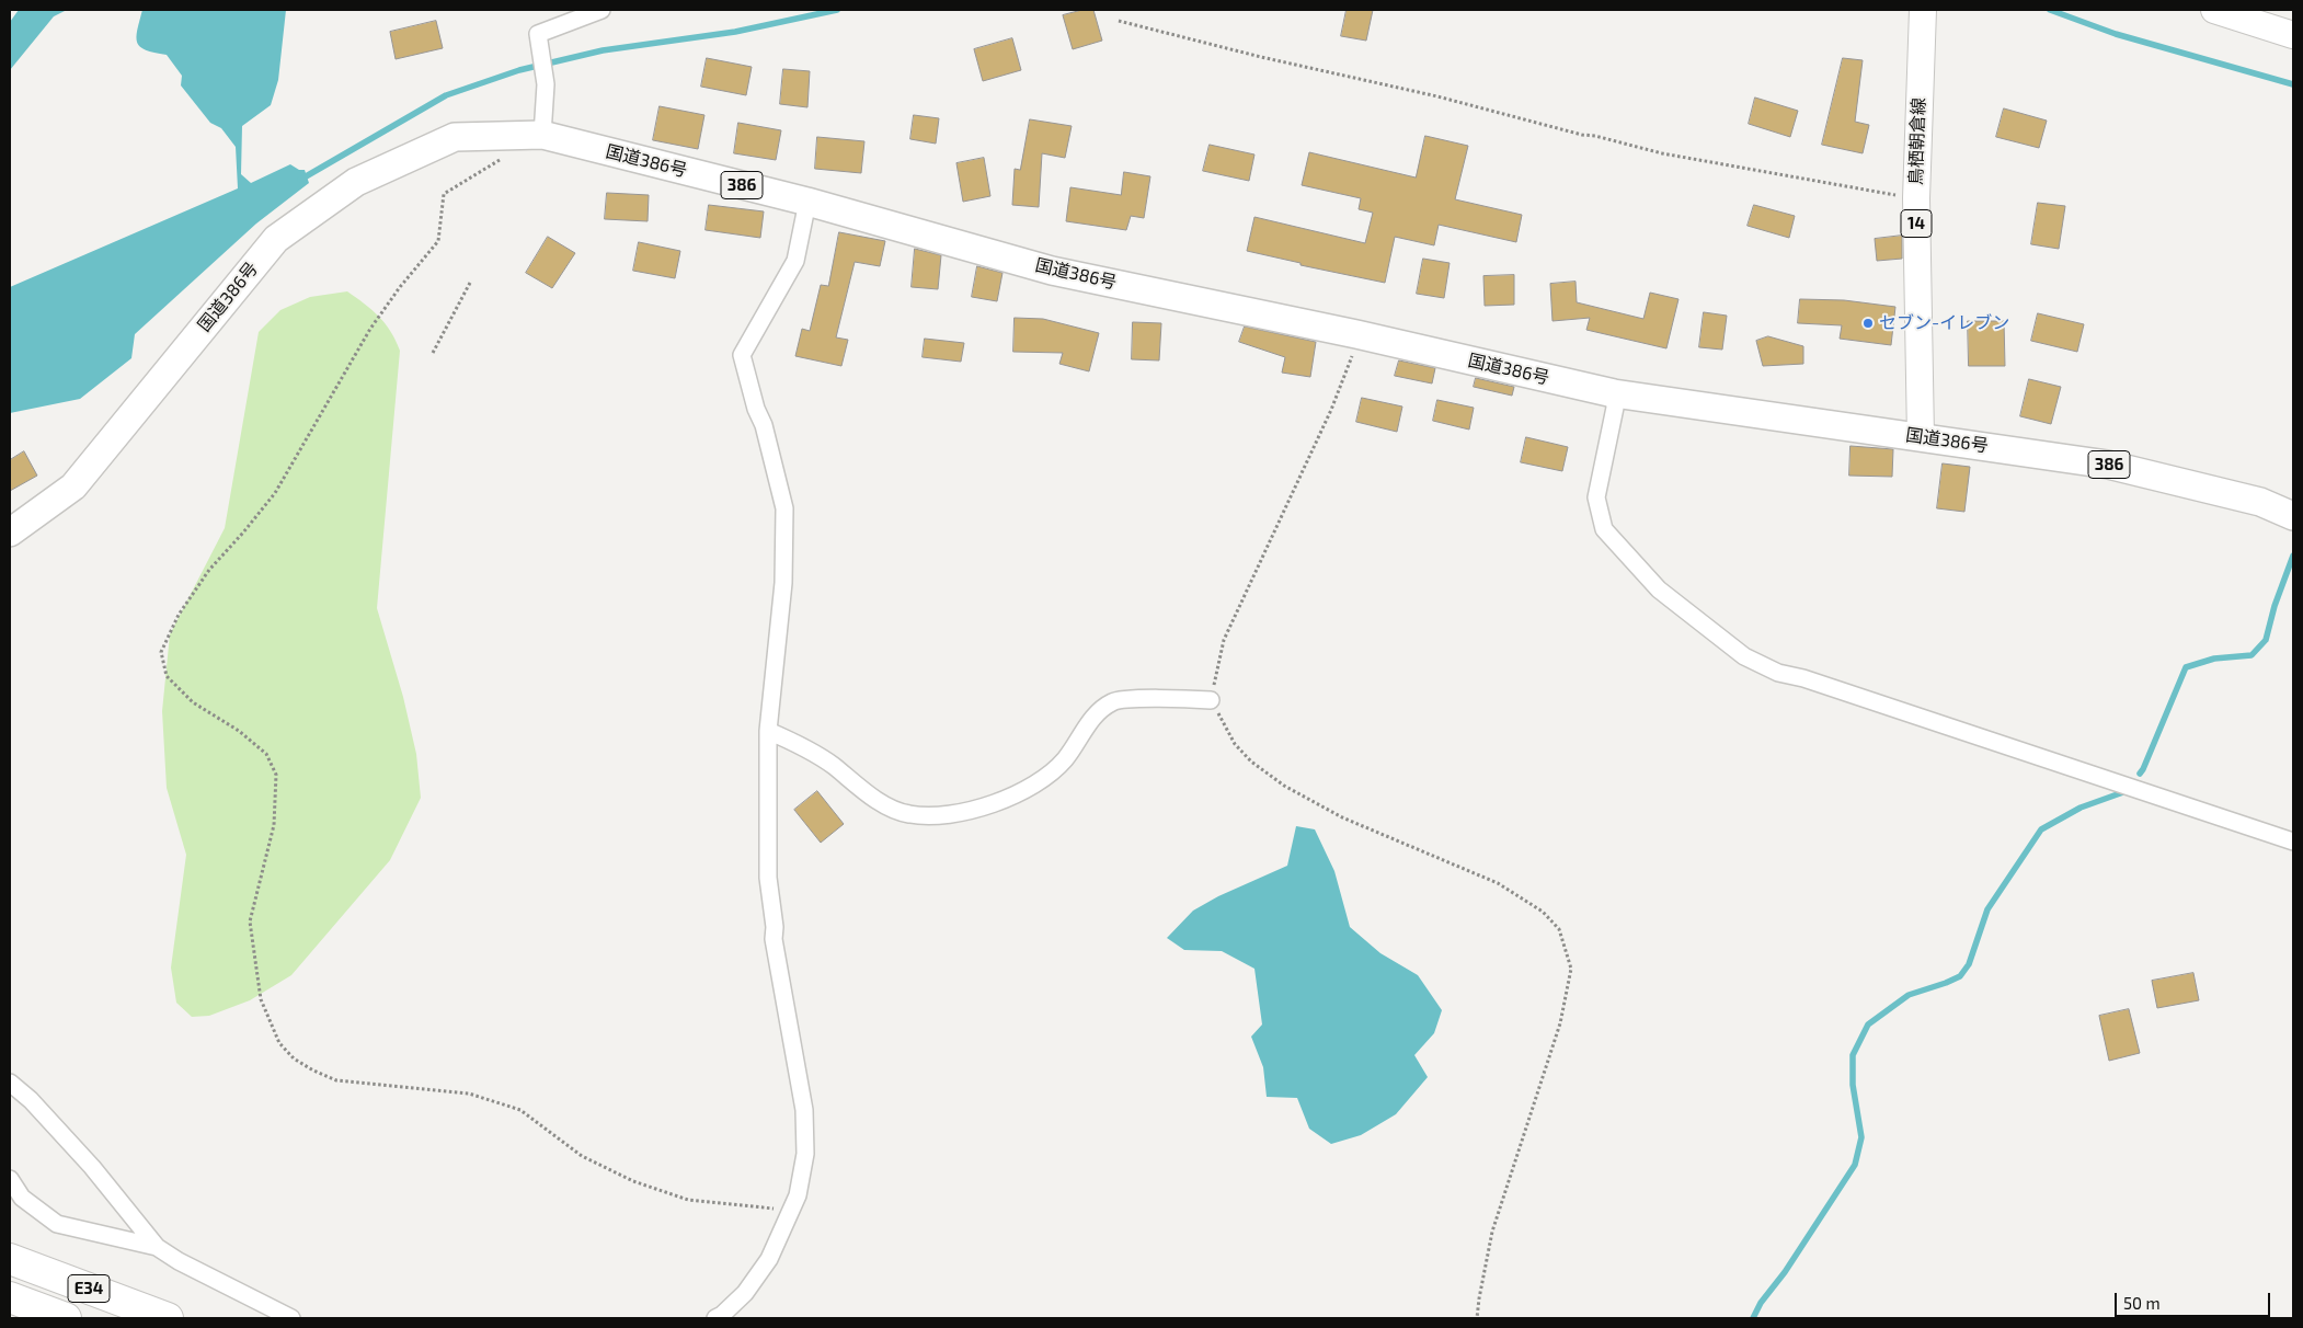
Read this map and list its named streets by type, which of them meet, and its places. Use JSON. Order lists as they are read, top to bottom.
{
  "streets": {
    "highway": ["国道386号", "386", "E34"],
    "main road": ["鳥栖朝倉線", "14"]
  },
  "crossings": [
    ["鳥栖朝倉線", "国道386号"]
  ],
  "places": ["セブン-イレブン"],
  "scale_bar": "50 m"
}
